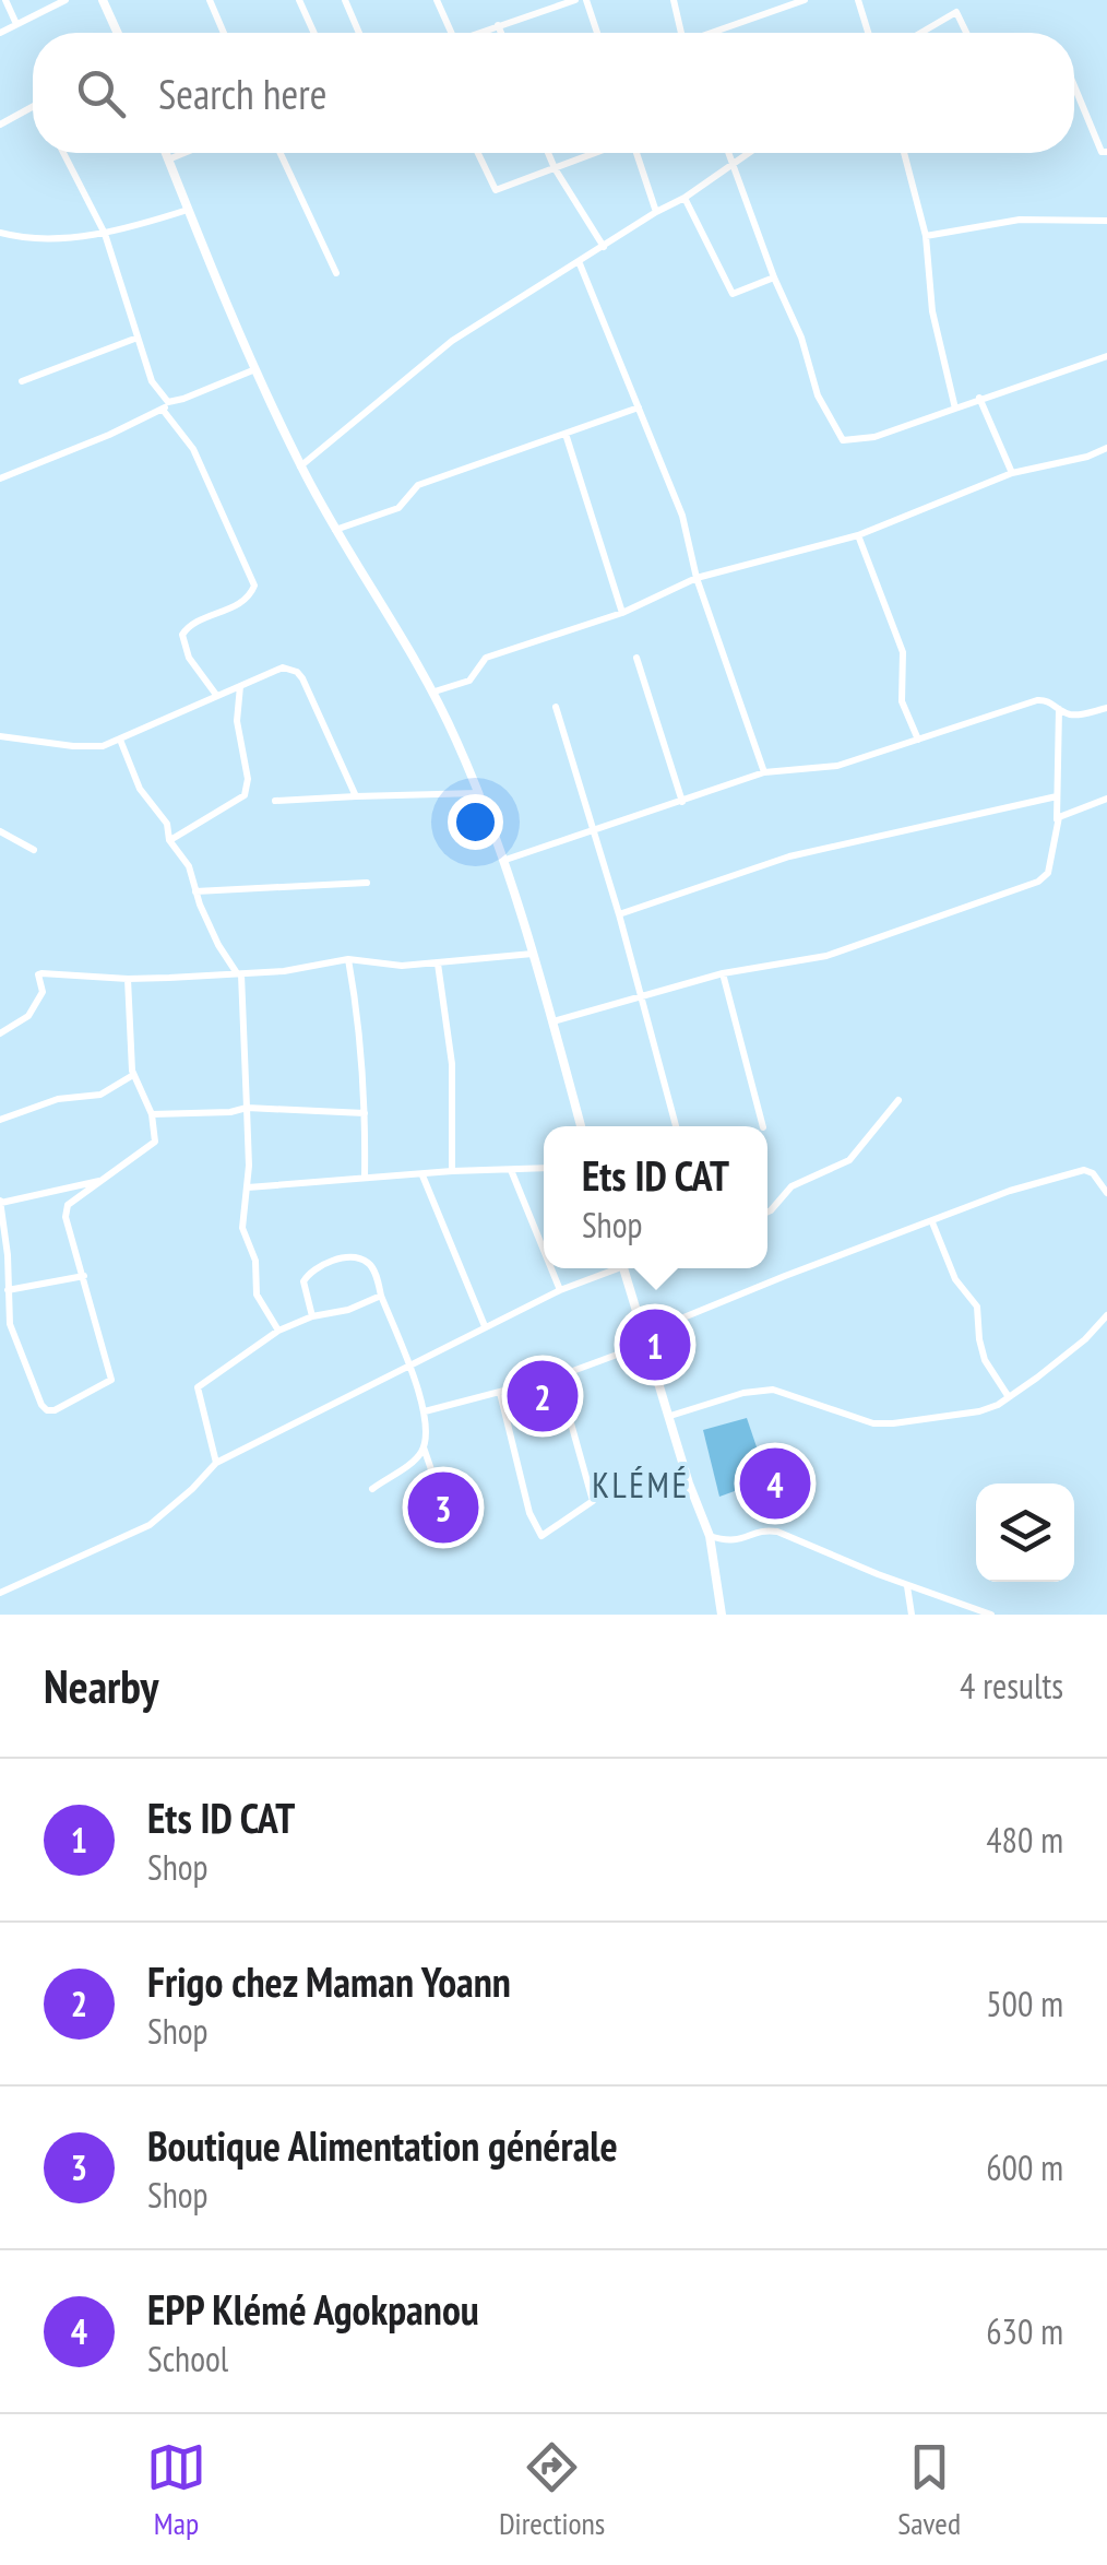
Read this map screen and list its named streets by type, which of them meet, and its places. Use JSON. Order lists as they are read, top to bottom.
{
  "districts": ["KLÉMÉ"],
  "page": {
    "search": "Search here",
    "popup": ["Ets ID CAT", "Shop"],
    "pins": [
      "1",
      "2",
      "4",
      "3"
    ],
    "heading": ["Nearby", "4 results"],
    "list": [
      {
        "mark": "1",
        "name": "Ets ID CAT",
        "note": "Shop",
        "value": "480 m"
      },
      {
        "mark": "2",
        "name": "Frigo chez Maman Yoann",
        "note": "Shop",
        "value": "500 m"
      },
      {
        "mark": "3",
        "name": "Boutique Alimentation générale",
        "note": "Shop",
        "value": "600 m"
      },
      {
        "mark": "4",
        "name": "EPP Klémé Agokpanou",
        "note": "School",
        "value": "630 m"
      }
    ],
    "nav": ["Map", "Directions", "Saved"]
  }
}
